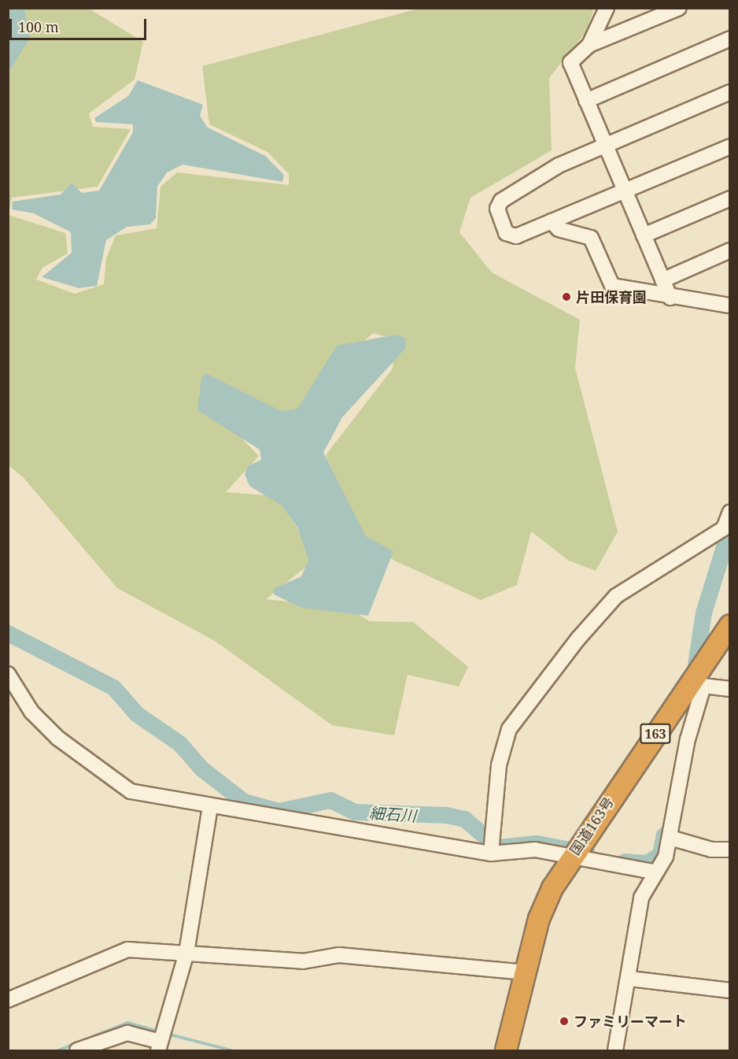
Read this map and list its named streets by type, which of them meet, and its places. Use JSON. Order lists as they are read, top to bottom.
{
  "streets": {
    "highway": ["163", "国道163号"]
  },
  "water": ["細石川"],
  "places": ["片田保育園", "ファミリーマート"],
  "scale_bar": "100 m"
}
